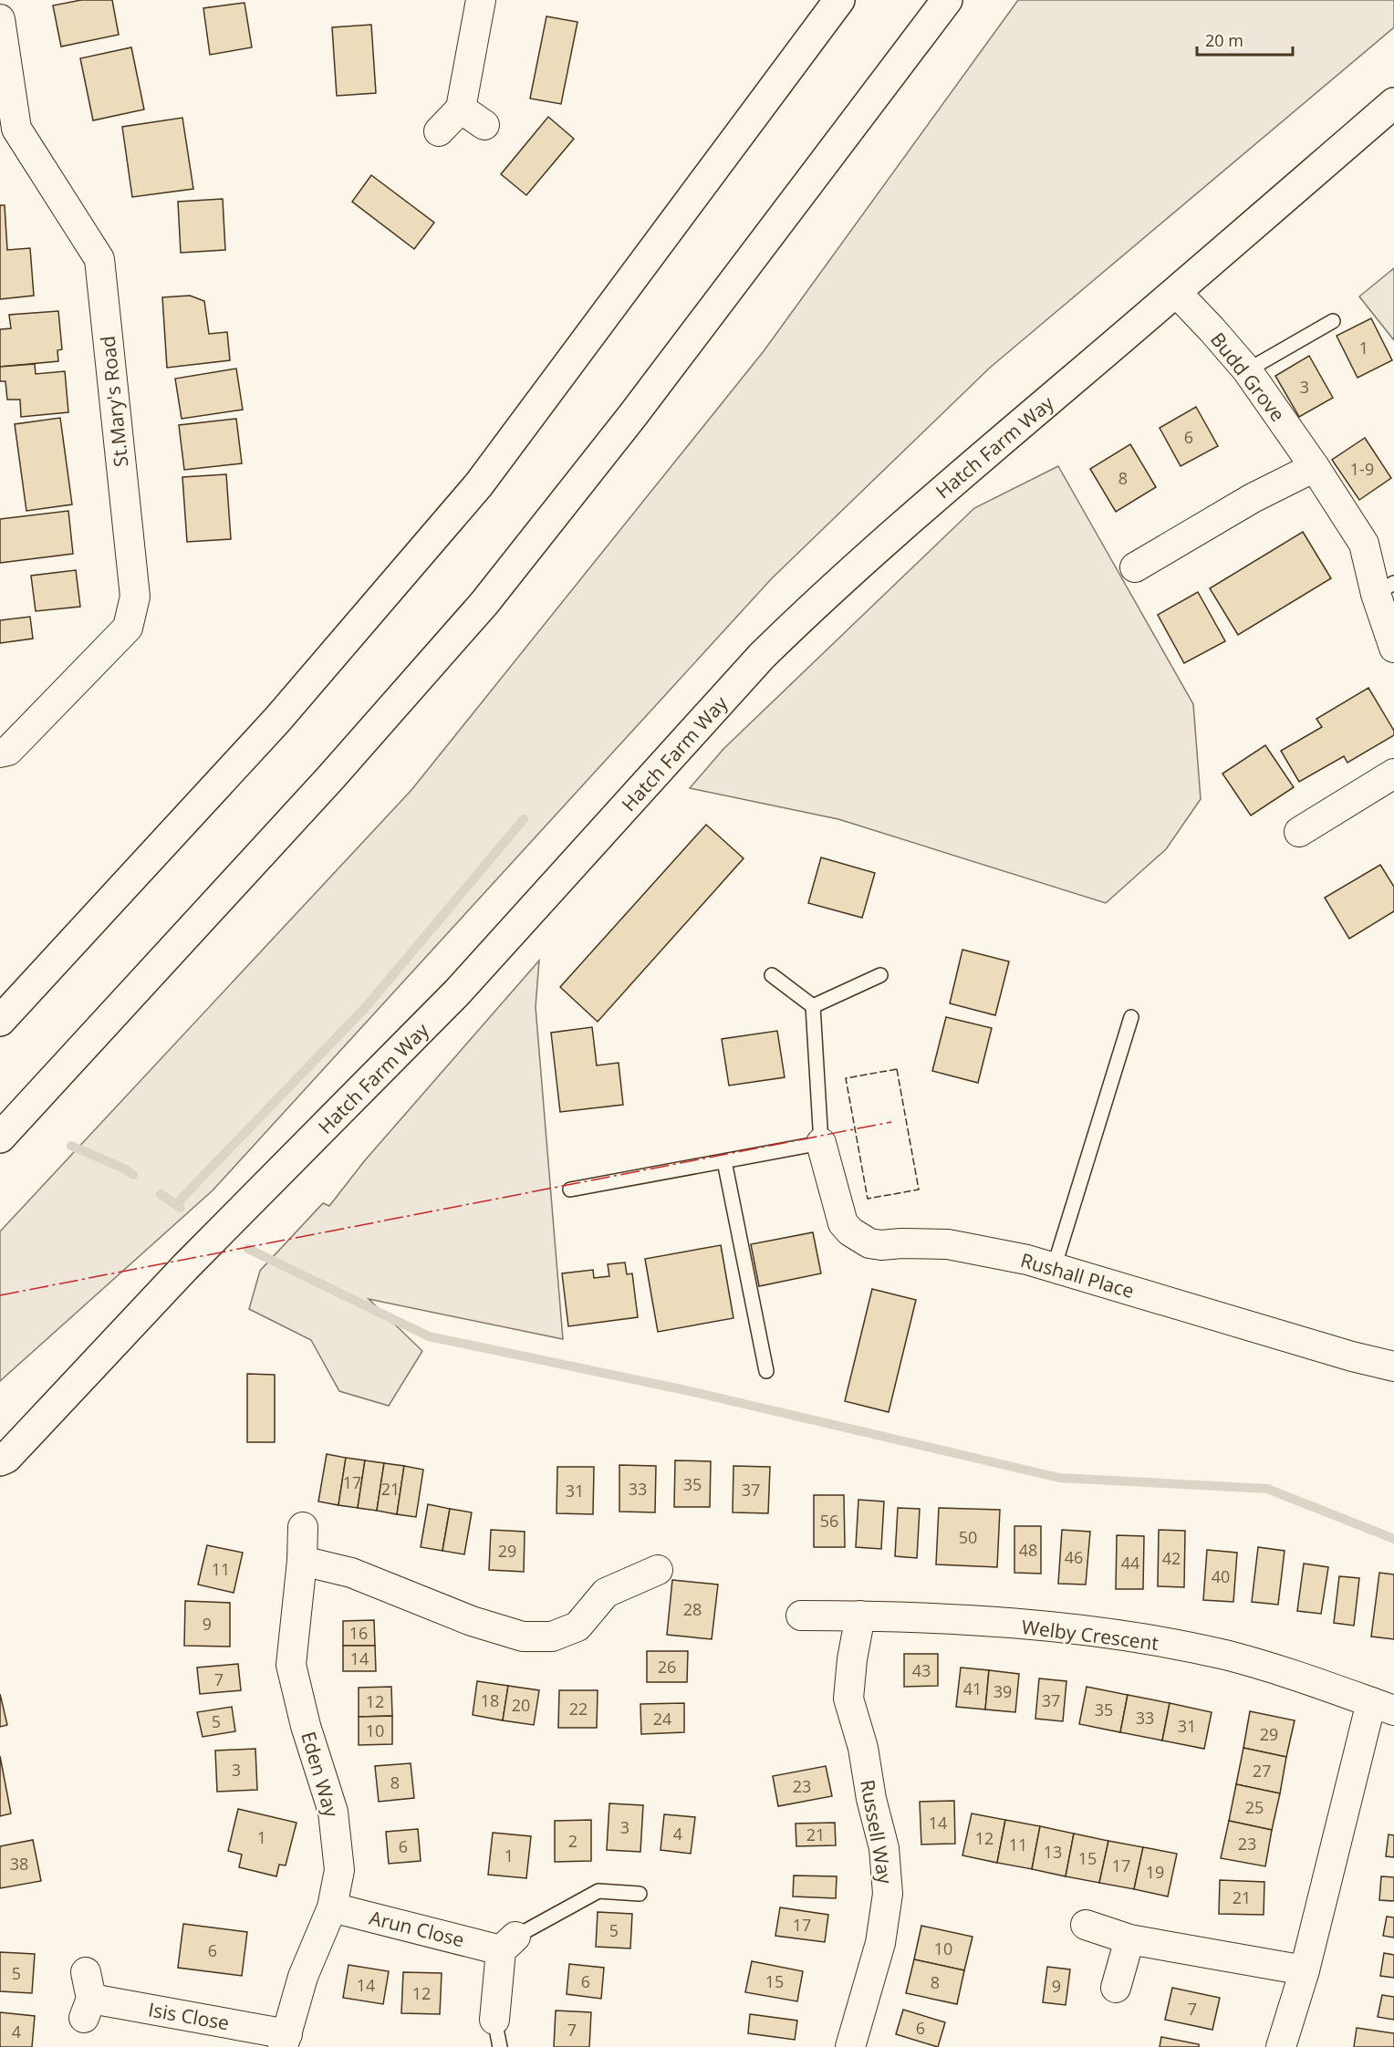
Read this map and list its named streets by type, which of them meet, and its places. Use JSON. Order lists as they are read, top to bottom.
{
  "streets": {
    "main road": ["Hatch Farm Way"],
    "street": [
      "Budd Grove",
      "St.Mary's Road",
      "Rushall Place",
      "Welby Crescent",
      "Eden Way",
      "Russell Way",
      "Arun Close",
      "Isis Close"
    ]
  },
  "crossings": [
    ["Budd Grove", "Hatch Farm Way"],
    ["Welby Crescent", "Russell Way"],
    ["Eden Way", "Arun Close"],
    ["Eden Way", "Isis Close"]
  ],
  "house_numbers": [
    "1",
    "3",
    "6",
    "1-9",
    "8",
    "17",
    "35",
    "21",
    "33",
    "37",
    "31",
    "56",
    "50",
    "48",
    "29",
    "46",
    "42",
    "44",
    "11",
    "40",
    "28",
    "9",
    "16",
    "14",
    "26",
    "43",
    "7",
    "41",
    "39",
    "18",
    "37",
    "12",
    "20",
    "22",
    "35",
    "33",
    "24",
    "5",
    "31",
    "10",
    "29",
    "3",
    "27",
    "8",
    "23",
    "25",
    "14",
    "3",
    "4",
    "21",
    "1",
    "12",
    "2",
    "23",
    "11",
    "6",
    "13",
    "1",
    "15",
    "38",
    "17",
    "19",
    "21",
    "17",
    "5",
    "10",
    "6",
    "5",
    "6",
    "15",
    "8",
    "14",
    "9",
    "12",
    "7",
    "6",
    "7",
    "4"
  ],
  "scale_bar": "20 m"
}
